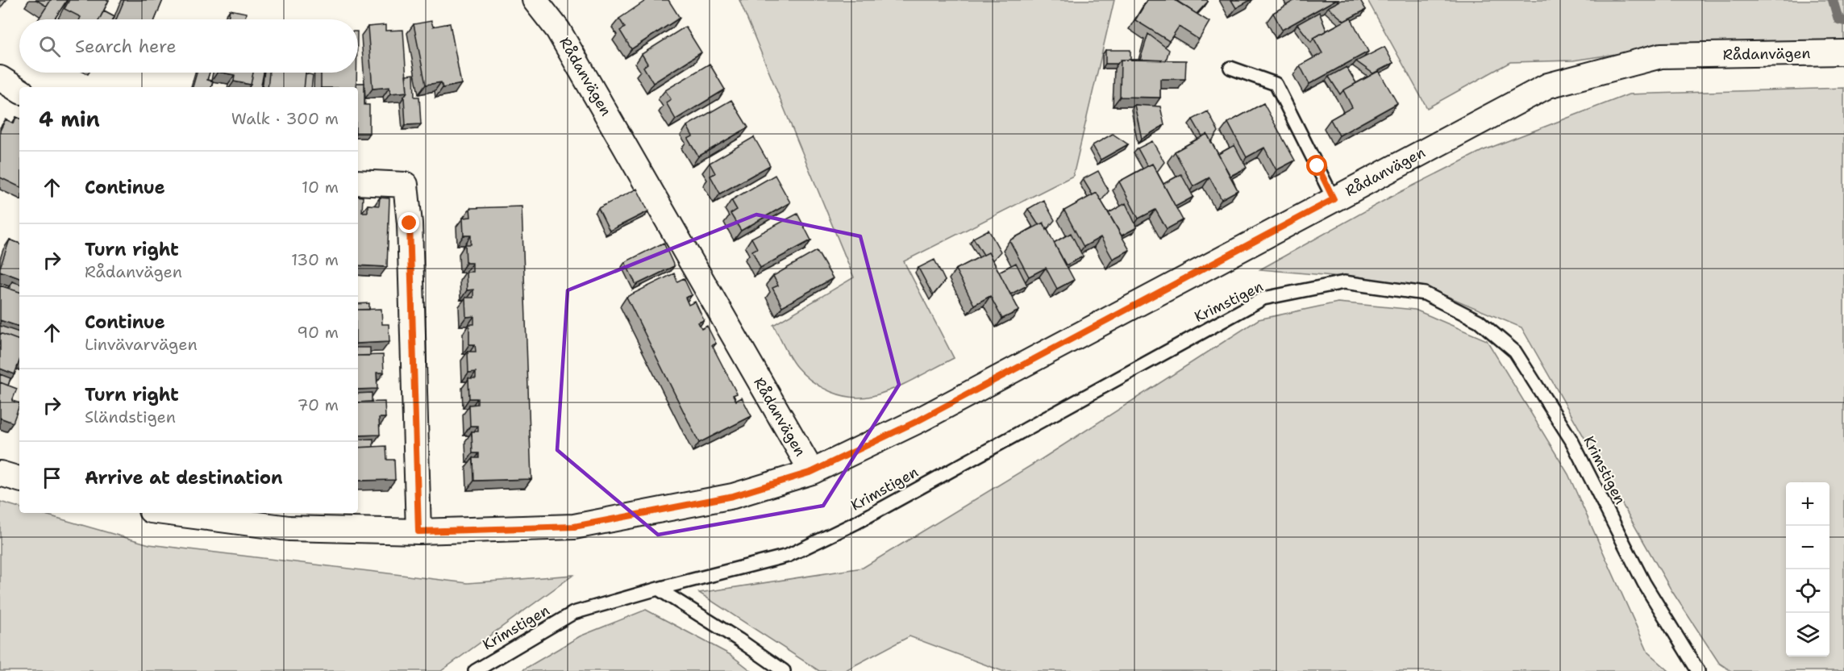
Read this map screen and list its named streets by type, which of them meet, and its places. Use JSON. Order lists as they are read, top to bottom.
{
  "streets": {
    "street": ["Rådanvägen"],
    "lane": ["Krimstigen"]
  },
  "page": {
    "search": "Search here",
    "heading": ["4 min", "Walk · 300 m"],
    "list": [
      ["Continue", "10 m"],
      ["Turn right", "Rådanvägen", "130 m"],
      ["Continue", "Linvävarvägen", "90 m"],
      ["Turn right", "Sländstigen", "70 m"],
      "Arrive at destination"
    ],
    "map_buttons": ["+", "−"]
  }
}
